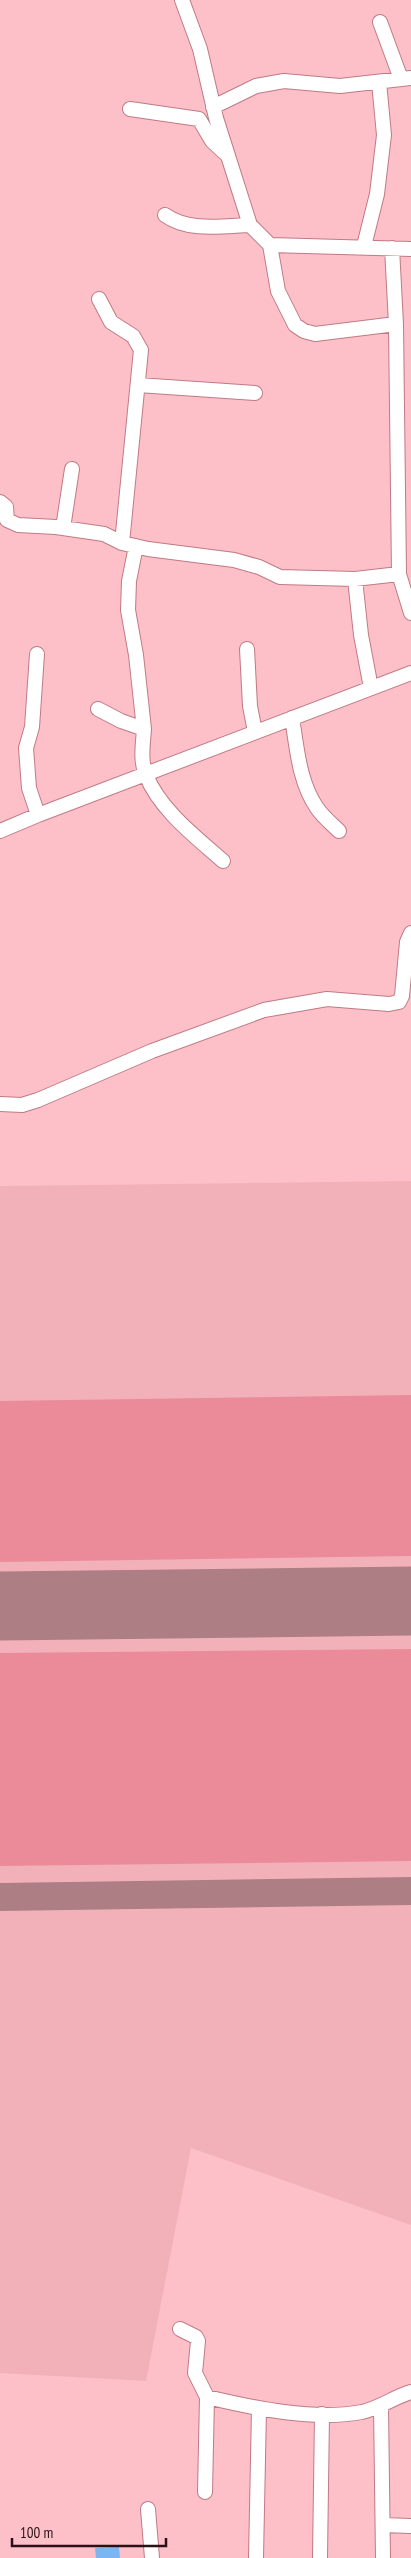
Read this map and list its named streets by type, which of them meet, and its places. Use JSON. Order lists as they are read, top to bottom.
{
  "scale_bar": "100 m"
}
